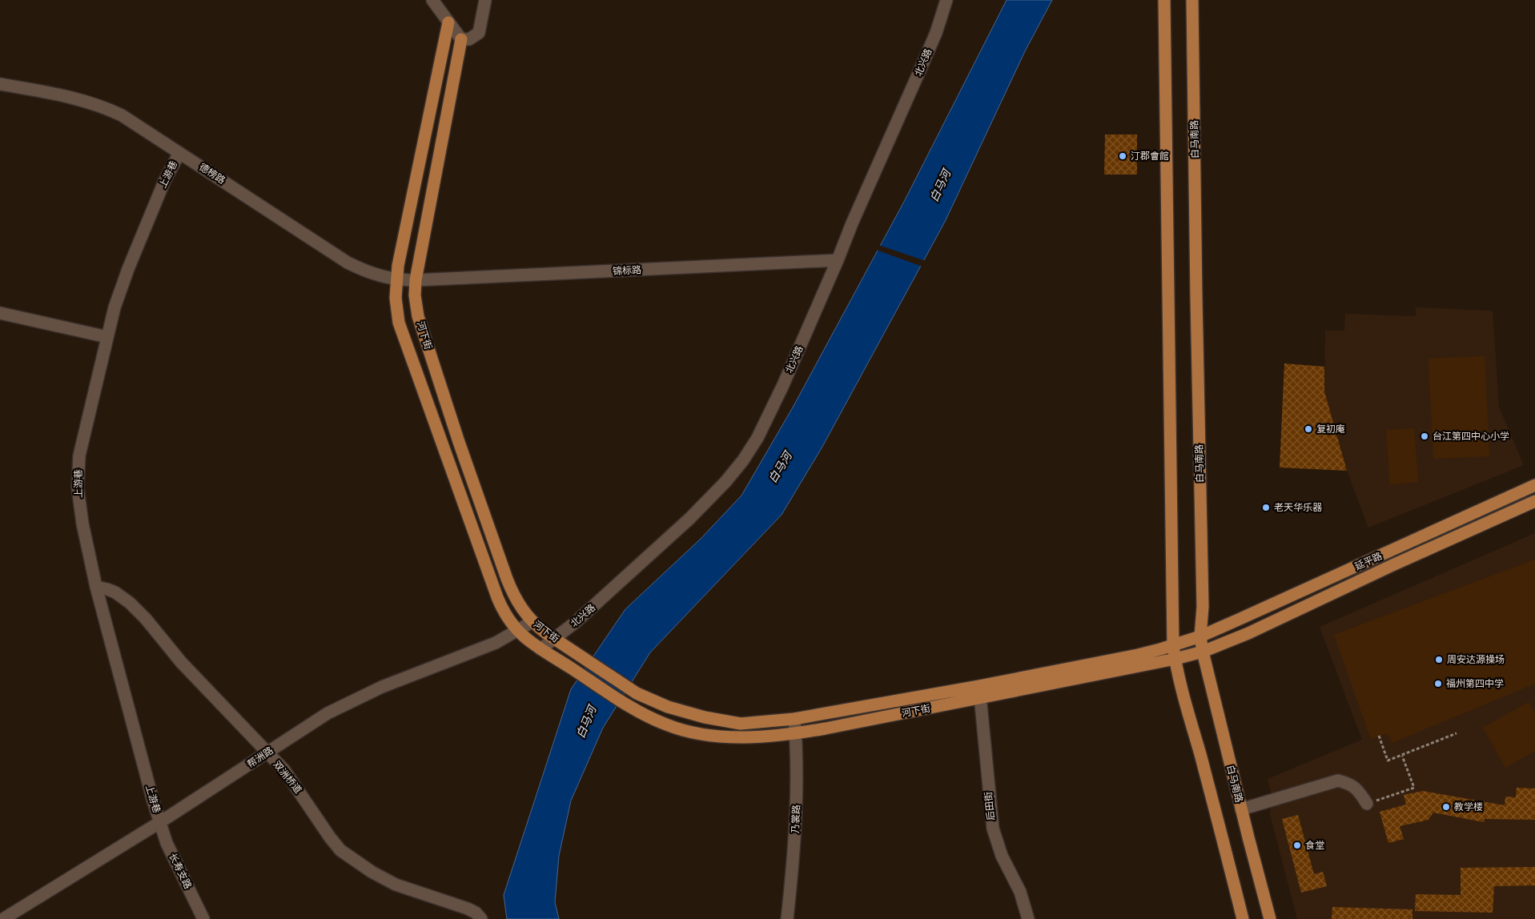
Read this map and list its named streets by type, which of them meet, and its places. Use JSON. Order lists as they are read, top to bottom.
{
  "streets": {
    "main road": ["白马南路", "河下街", "延平路"],
    "street": [
      "北兴路",
      "德榜路",
      "上游巷",
      "锦标路",
      "帮洲路",
      "双洲桥道",
      "后田街",
      "乃裳路",
      "长寿支路"
    ]
  },
  "crossings": [
    ["北兴路", "锦标路"],
    ["北兴路", "河下街"],
    ["白马南路", "河下街"],
    ["白马南路", "延平路"],
    ["德榜路", "上游巷"],
    ["德榜路", "锦标路"],
    ["德榜路", "河下街"],
    ["上游巷", "帮洲路"],
    ["上游巷", "双洲桥道"],
    ["上游巷", "长寿支路"],
    ["锦标路", "河下街"],
    ["河下街", "延平路"],
    ["河下街", "帮洲路"],
    ["河下街", "后田街"],
    ["河下街", "乃裳路"],
    ["帮洲路", "双洲桥道"],
    ["帮洲路", "长寿支路"]
  ],
  "water": ["白马河"],
  "places": [
    "汀郡會館",
    "复初庵",
    "台江第四中心小学",
    "老天华乐器",
    "周安达源操场",
    "福州第四中学",
    "教学楼",
    "食堂"
  ]
}
